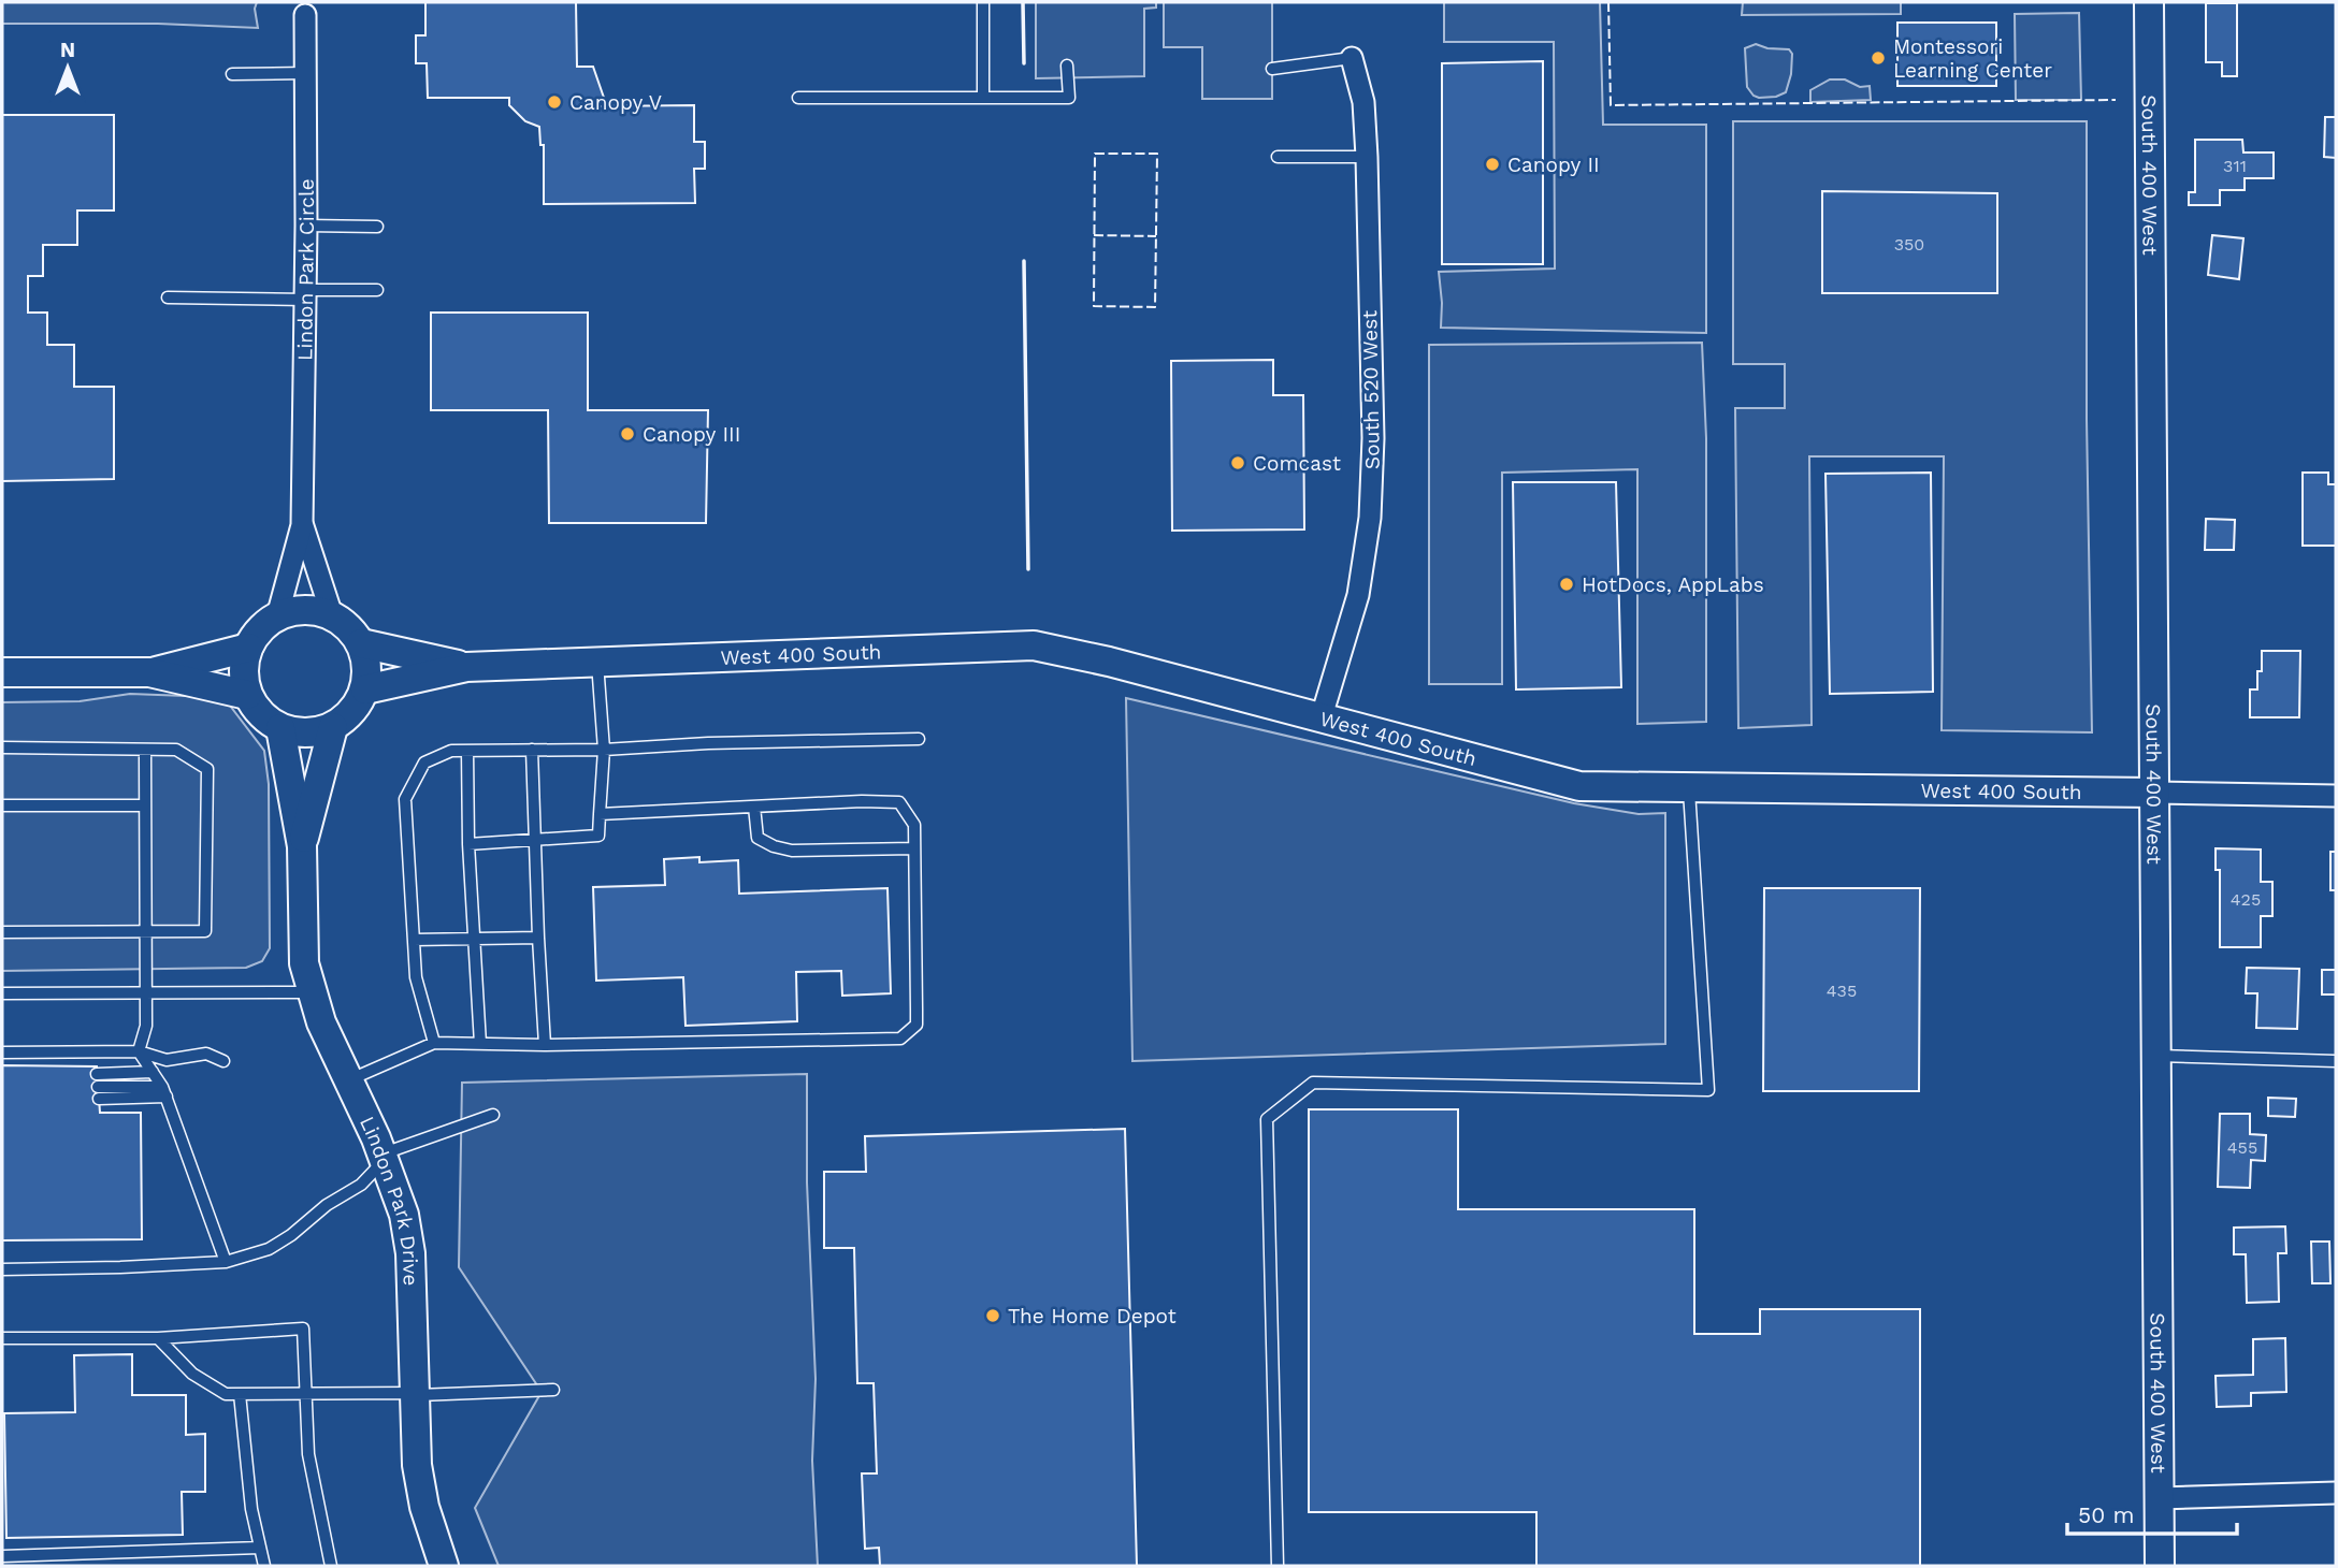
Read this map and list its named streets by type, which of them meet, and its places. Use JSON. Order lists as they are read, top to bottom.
{
  "streets": {
    "street": [
      "South 400 West",
      "Lindon Park Circle",
      "South 520 West",
      "West 400 South",
      "Lindon Park Drive"
    ]
  },
  "crossings": [
    ["South 400 West", "West 400 South"],
    ["South 520 West", "West 400 South"],
    ["West 400 South", "Lindon Park Drive"]
  ],
  "places": [
    "Montessori Learning Center",
    "Canopy V",
    "Canopy II",
    "Canopy III",
    "Comcast",
    "HotDocs, AppLabs",
    "The Home Depot"
  ],
  "house_numbers": [
    "311",
    "350",
    "425",
    "435",
    "455"
  ],
  "scale_bar": "50 m",
  "north": "top"
}
